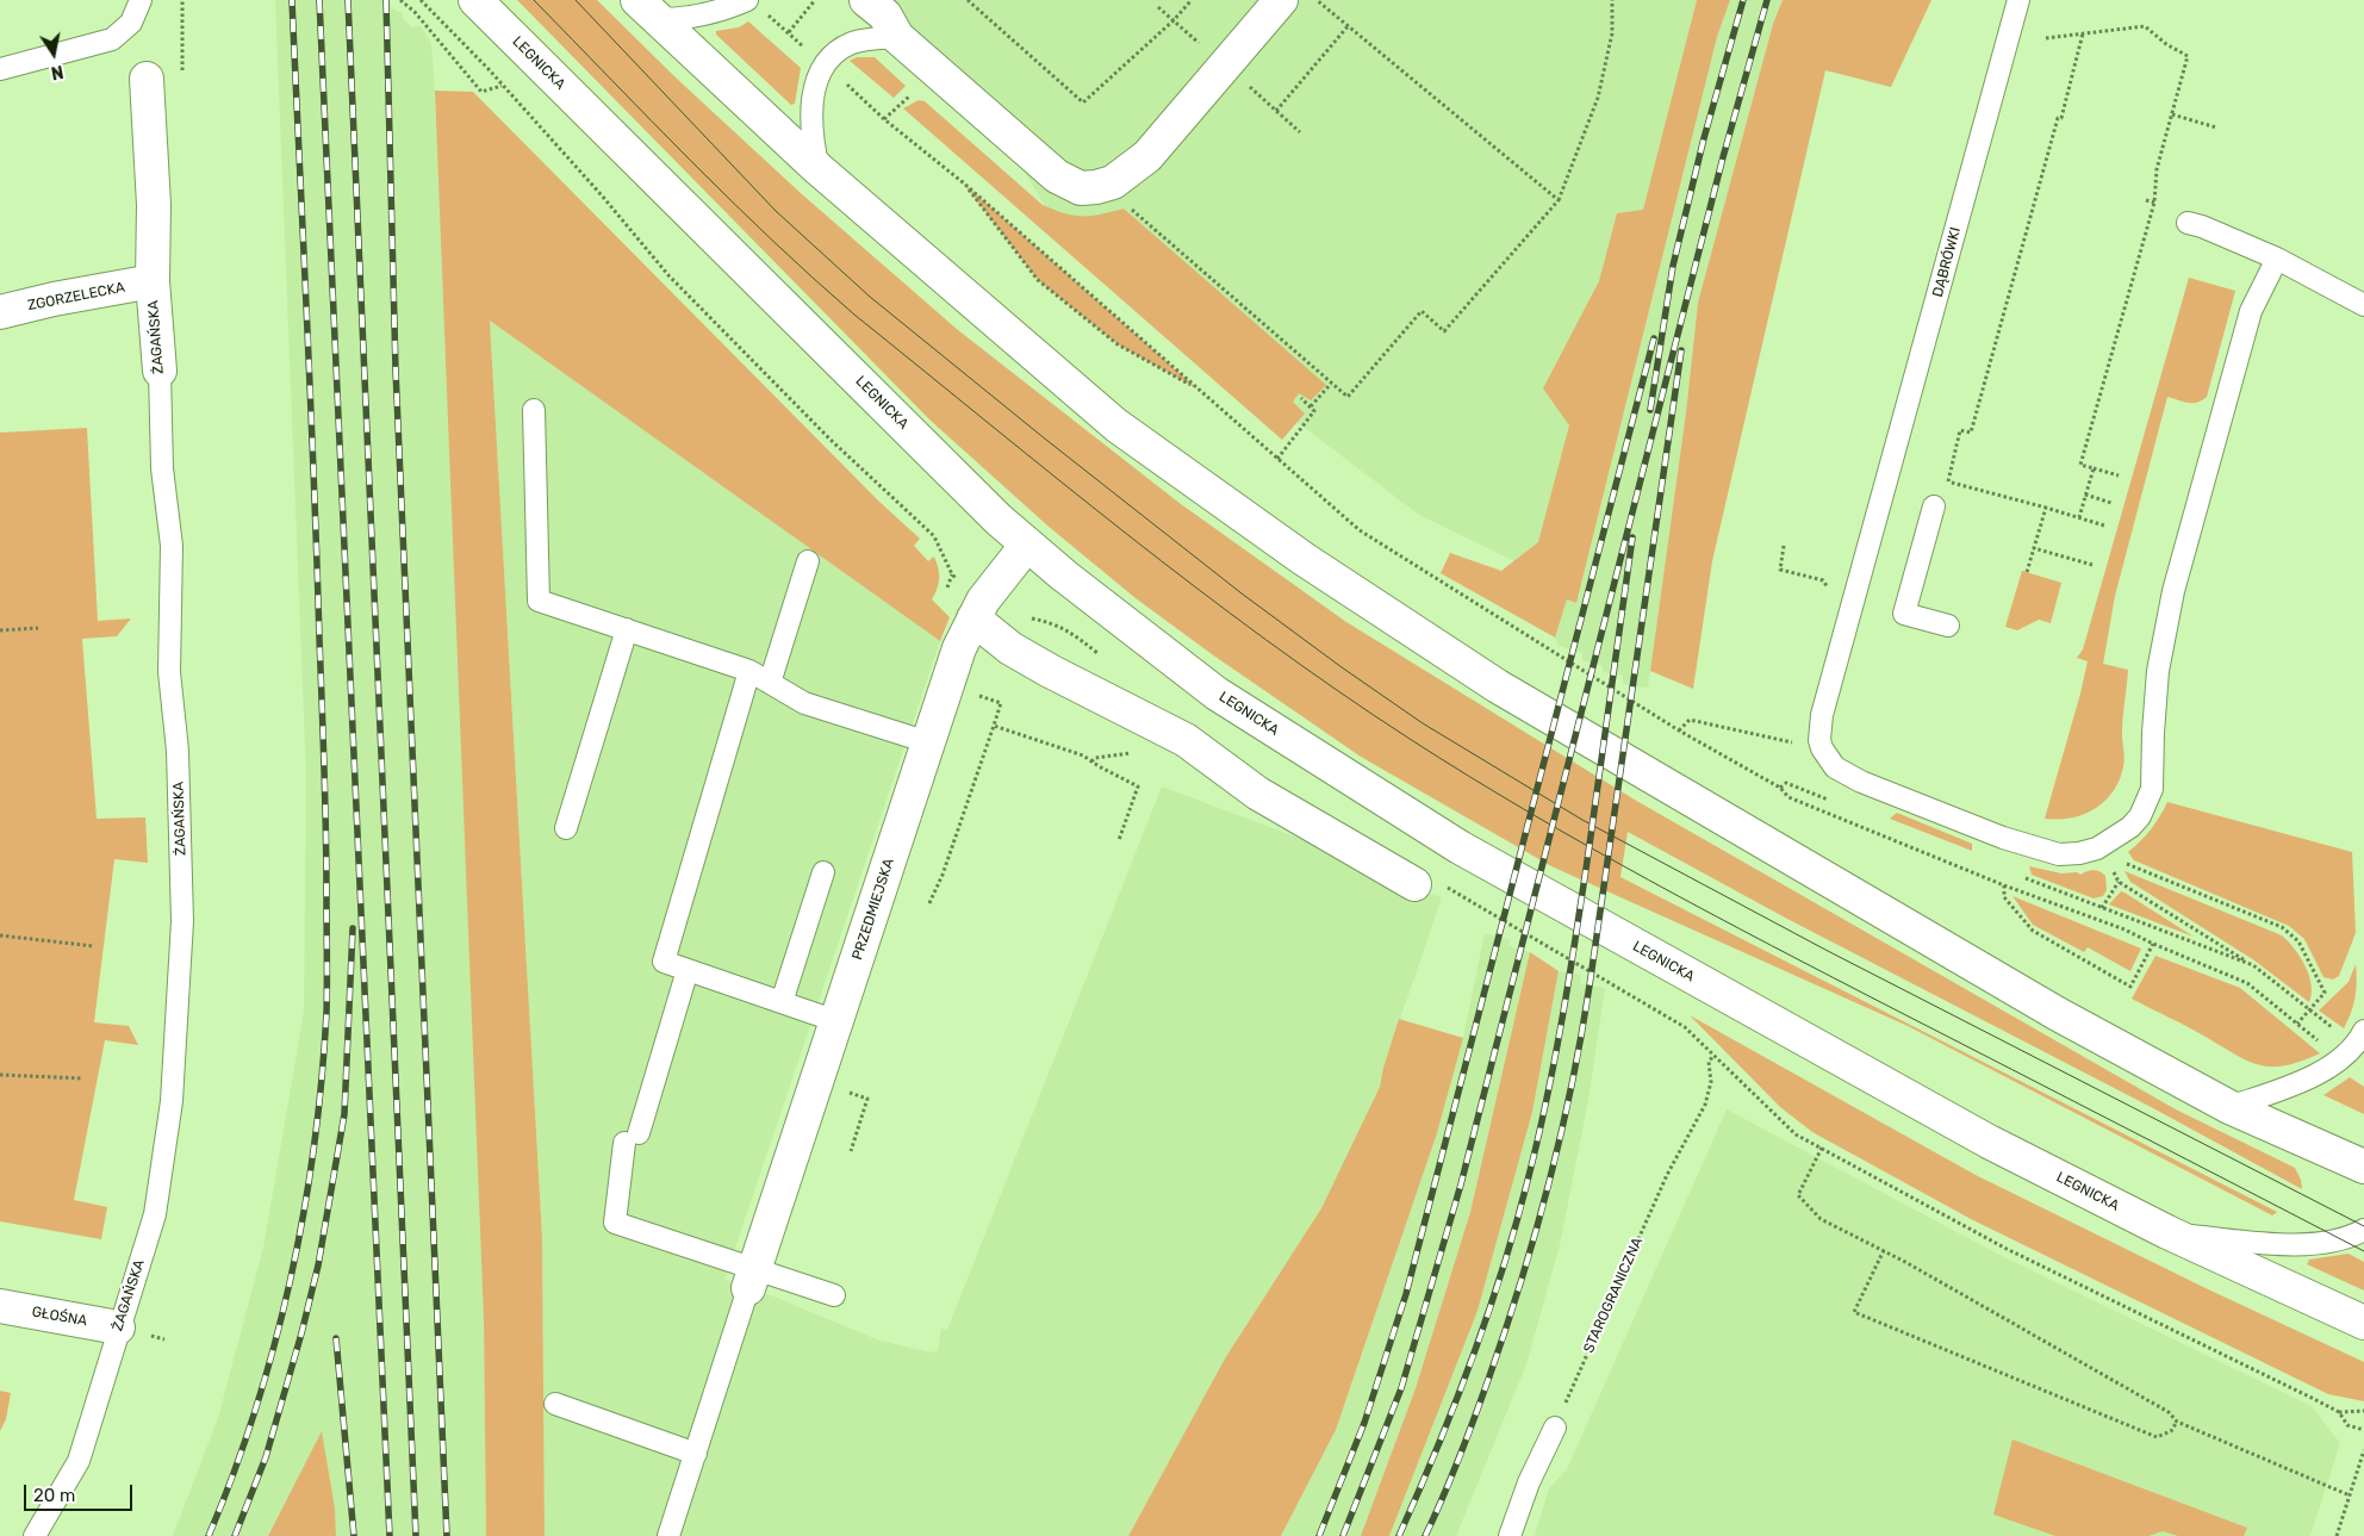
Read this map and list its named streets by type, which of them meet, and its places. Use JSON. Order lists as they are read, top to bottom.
{
  "streets": {
    "main road": [
      "LEGNICKA",
      "ZGORZELECKA",
      "ŻAGAŃSKA",
      "PRZEDMIEJSKA",
      "GŁOŚNA"
    ],
    "lane": ["DĄBRÓWKI"],
    "path": ["STAROGRANICZNA"]
  },
  "crossings": [
    ["LEGNICKA", "PRZEDMIEJSKA"],
    ["ZGORZELECKA", "ŻAGAŃSKA"],
    ["ŻAGAŃSKA", "GŁOŚNA"]
  ],
  "scale_bar": "20 m",
  "north": "bottom"
}
